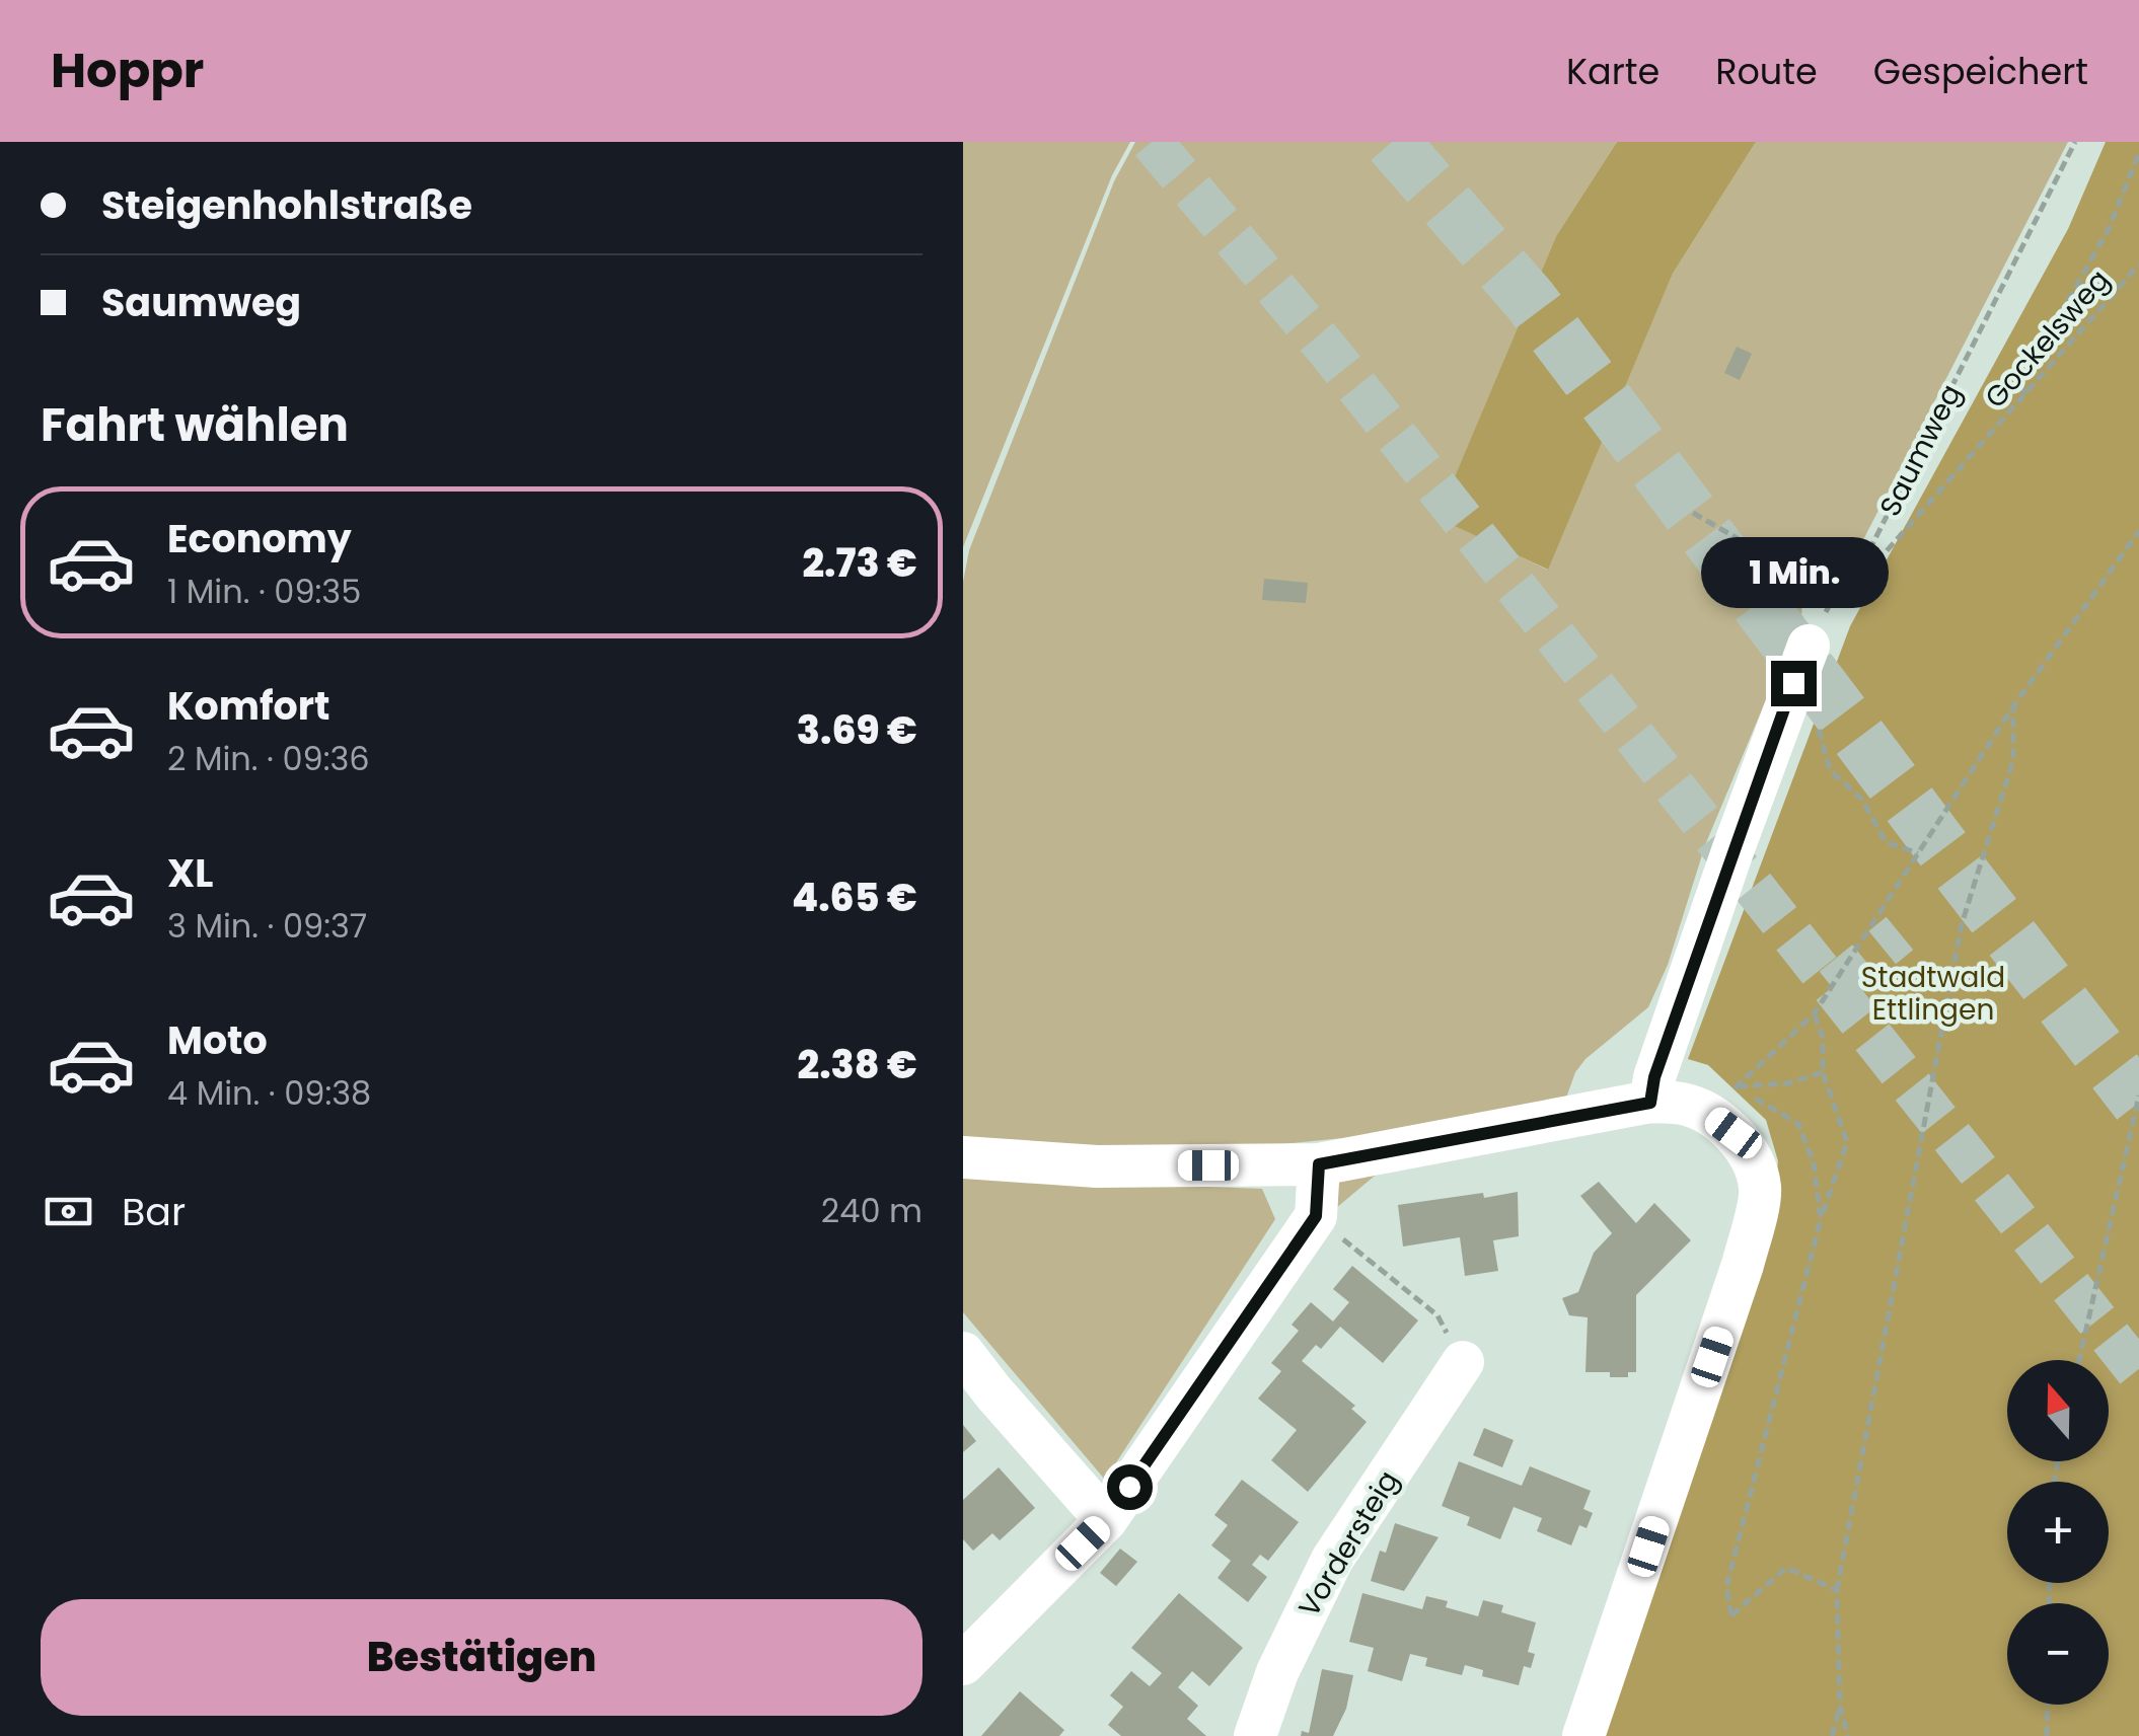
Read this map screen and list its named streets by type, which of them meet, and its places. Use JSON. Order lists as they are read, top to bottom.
{
  "streets": {
    "street": ["Vordersteig"],
    "path": ["Gockelsweg", "Saumweg"]
  },
  "crossings": [
    ["Gockelsweg", "Saumweg"]
  ],
  "parks": ["Stadtwald Ettlingen"],
  "north": "top",
  "page": {
    "header": "Hoppr",
    "nav": ["Karte", "Route", "Gespeichert"],
    "banner": ["Steigenhohlstraße", "Saumweg"],
    "heading": "Fahrt wählen",
    "list": [
      {
        "name": "Economy",
        "note": "1 Min. · 09:35",
        "value": "2.73 €"
      },
      {
        "name": "Komfort",
        "note": "2 Min. · 09:36",
        "value": "3.69 €"
      },
      {
        "name": "XL",
        "note": "3 Min. · 09:37",
        "value": "4.65 €"
      },
      {
        "name": "Moto",
        "note": "4 Min. · 09:38",
        "value": "2.38 €"
      }
    ],
    "bubble": "1 Min.",
    "pay": ["Bar", "240 m"],
    "map_buttons": ["+", "−"],
    "buttons": "Bestätigen"
  }
}
